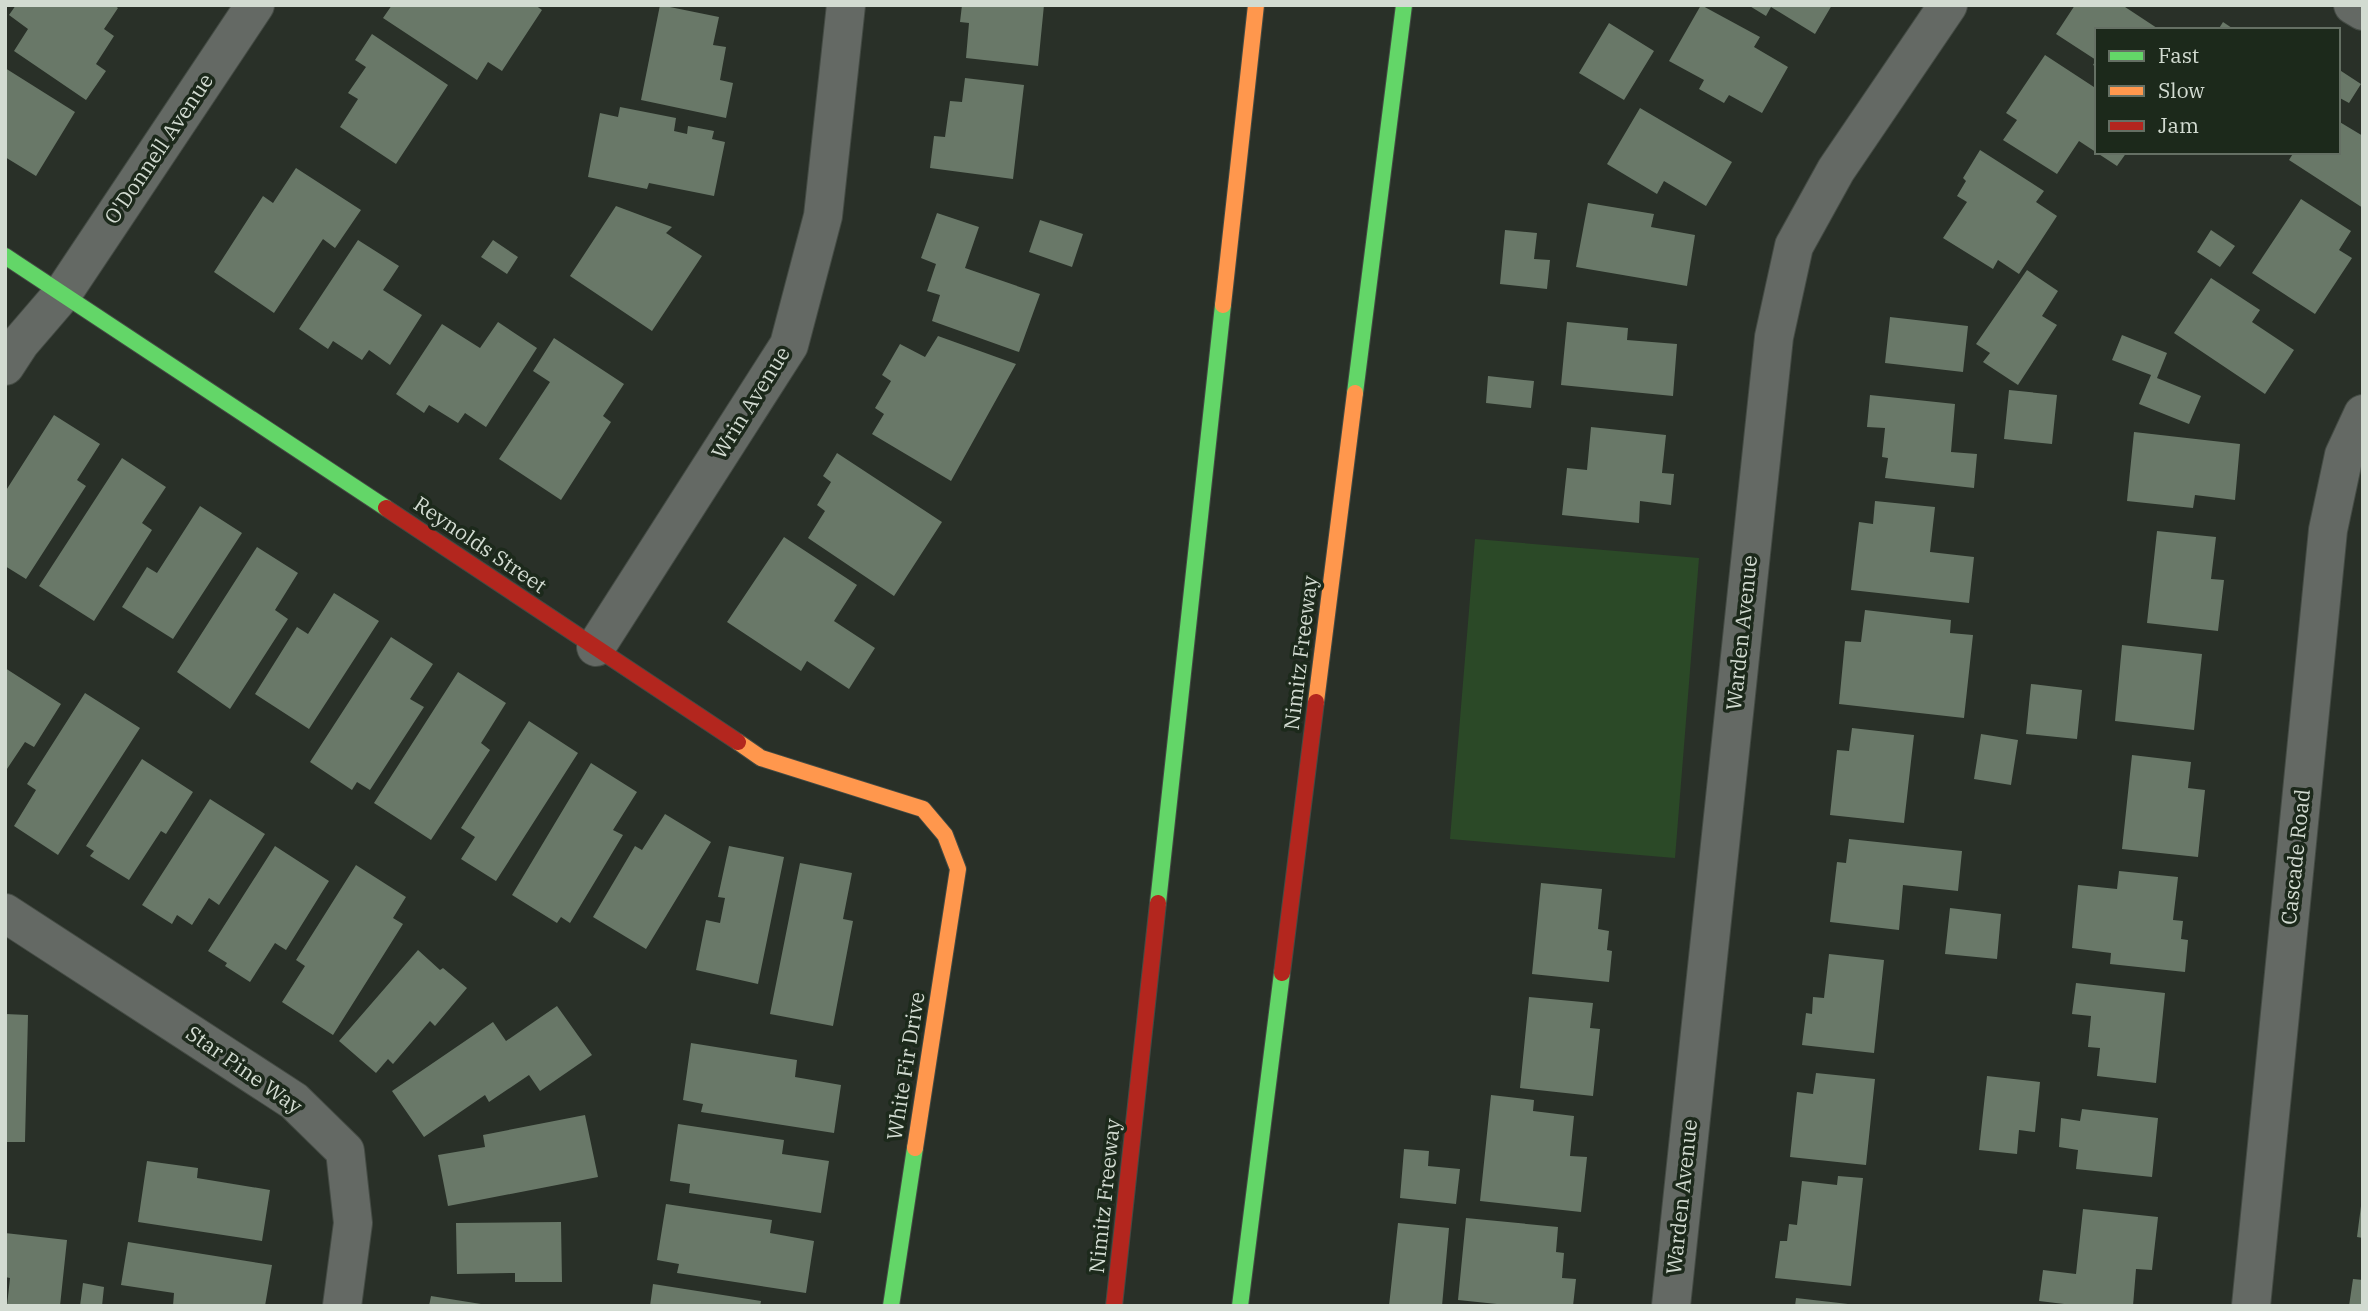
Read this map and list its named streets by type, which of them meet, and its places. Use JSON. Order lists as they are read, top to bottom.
{
  "streets": {
    "main road": ["Reynolds Street", "Nimitz Freeway", "White Fir Drive"],
    "street": [
      "O'Donnell Avenue",
      "Wrin Avenue",
      "Warden Avenue",
      "Cascade Road",
      "Star Pine Way"
    ]
  },
  "crossings": [
    ["O'Donnell Avenue", "Reynolds Street"],
    ["Wrin Avenue", "Reynolds Street"],
    ["Reynolds Street", "White Fir Drive"]
  ],
  "legend": ["Fast", "Slow", "Jam"]
}
